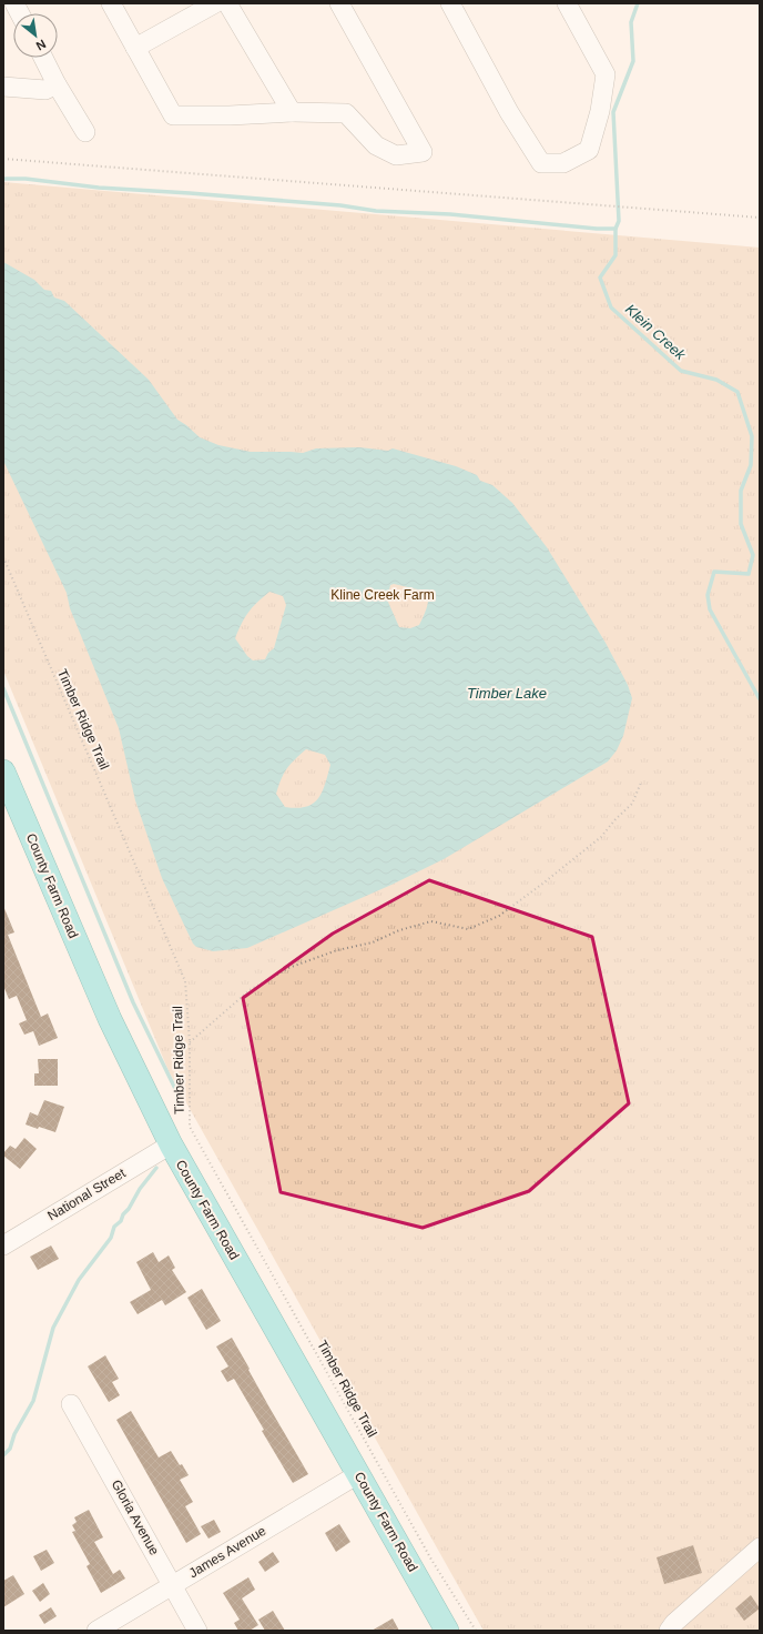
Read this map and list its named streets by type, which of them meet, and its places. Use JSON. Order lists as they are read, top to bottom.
{
  "streets": {
    "main road": ["County Farm Road"],
    "street": ["National Street", "Gloria Avenue", "James Avenue"],
    "path": ["Timber Ridge Trail"]
  },
  "crossings": [
    ["County Farm Road", "National Street"],
    ["County Farm Road", "James Avenue"],
    ["Gloria Avenue", "James Avenue"]
  ],
  "water": ["Klein Creek", "Timber Lake"],
  "parks": ["Kline Creek Farm"],
  "north": "bottom right"
}
